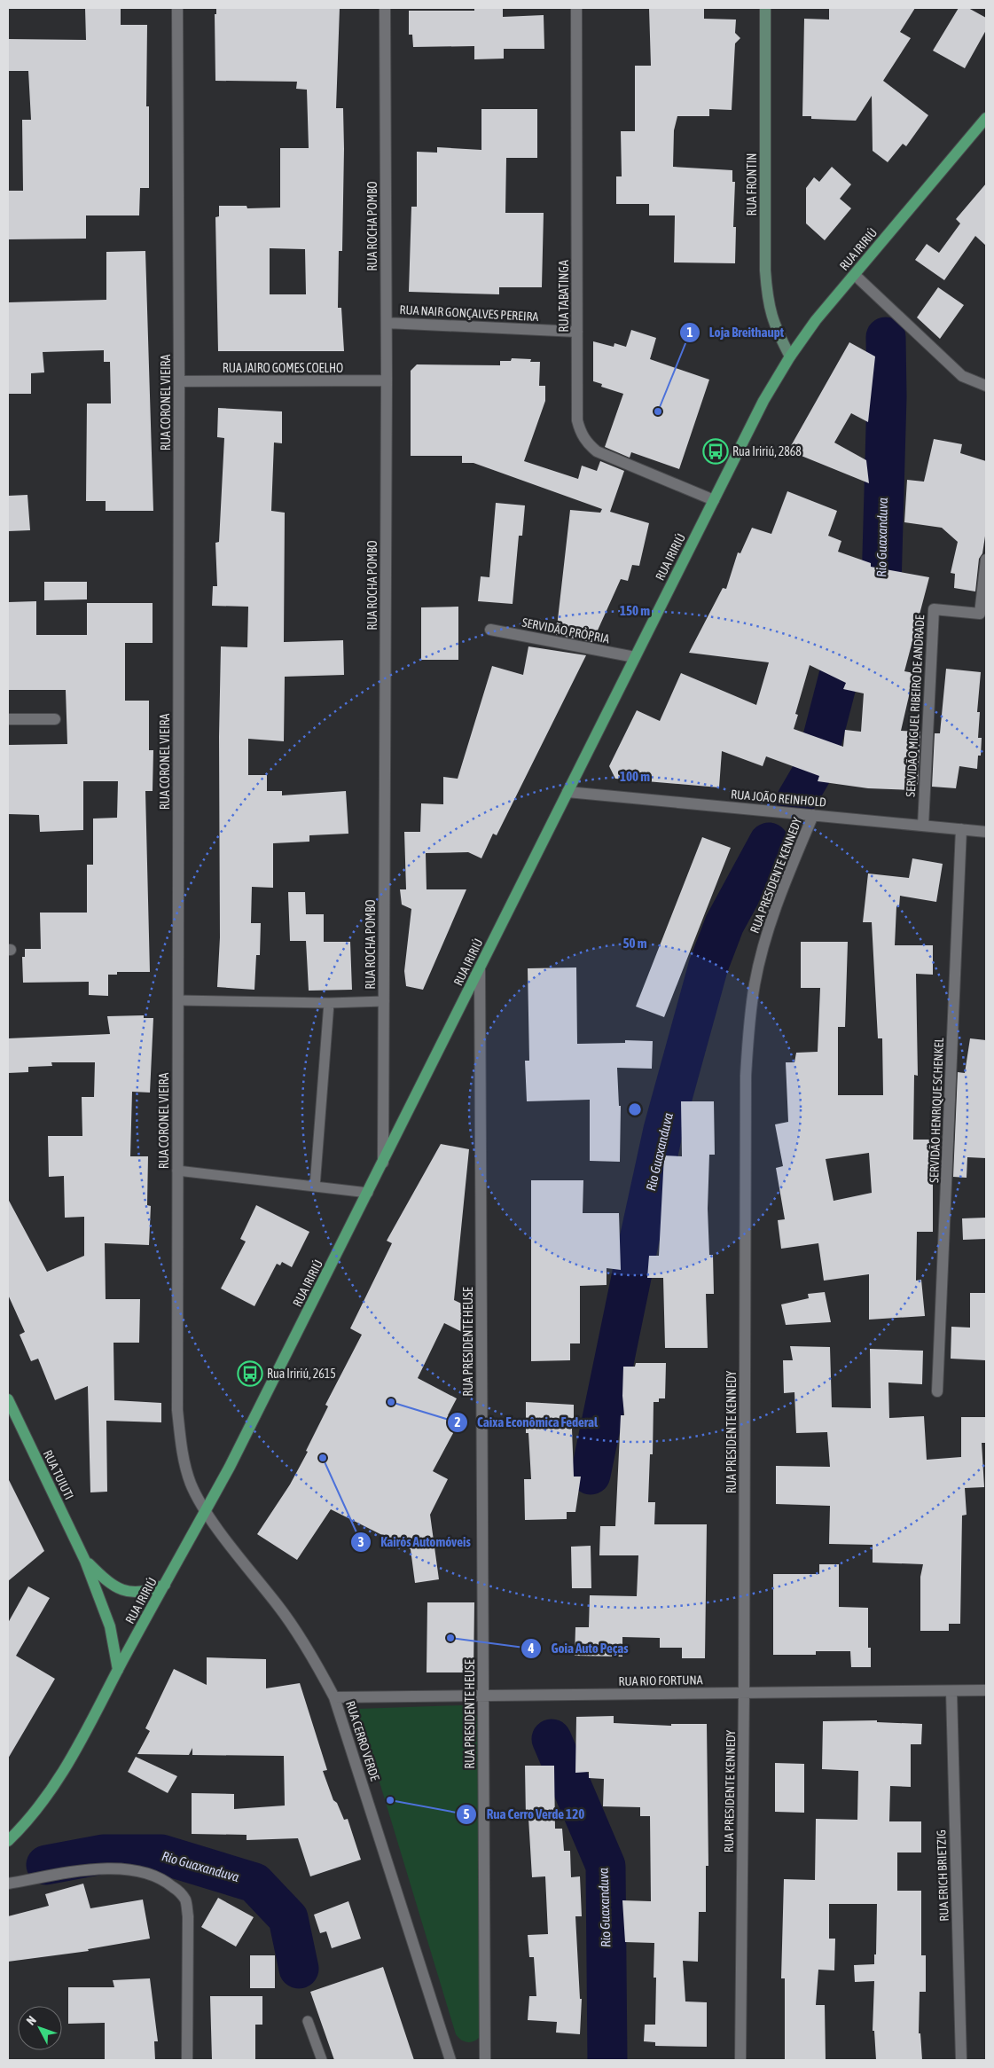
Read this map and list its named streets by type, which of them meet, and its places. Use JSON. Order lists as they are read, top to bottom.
{
  "streets": {
    "main road": ["RUA IRIRIÚ", "RUA TUIUTI"],
    "street": [
      "RUA FRONTIN",
      "RUA ROCHA POMBO",
      "RUA TABATINGA",
      "RUA NAIR GONÇALVES PEREIRA",
      "RUA JAIRO GOMES COELHO",
      "RUA CORONEL VIEIRA",
      "SERVIDÃO PRÓPRIA",
      "SERVIDÃO MIGUEL RIBEIRO DE ANDRADE",
      "RUA JOÃO REINHOLD",
      "RUA PRESIDENTE KENNEDY",
      "SERVIDÃO HENRIQUE SCHENKEL",
      "RUA PRESIDENTE HEUSE",
      "RUA RIO FORTUNA",
      "RUA CERRO VERDE",
      "RUA ERICH BRIETZIG"
    ]
  },
  "crossings": [
    ["RUA FRONTIN", "RUA IRIRIÚ"],
    ["RUA ROCHA POMBO", "RUA IRIRIÚ"],
    ["RUA ROCHA POMBO", "RUA NAIR GONÇALVES PEREIRA"],
    ["RUA ROCHA POMBO", "RUA JAIRO GOMES COELHO"],
    ["RUA IRIRIÚ", "RUA TABATINGA"],
    ["RUA IRIRIÚ", "RUA CORONEL VIEIRA"],
    ["RUA IRIRIÚ", "SERVIDÃO PRÓPRIA"],
    ["RUA IRIRIÚ", "RUA JOÃO REINHOLD"],
    ["RUA IRIRIÚ", "RUA PRESIDENTE HEUSE"],
    ["RUA IRIRIÚ", "RUA TUIUTI"],
    ["RUA IRIRIÚ", "RUA CERRO VERDE"],
    ["RUA TABATINGA", "RUA NAIR GONÇALVES PEREIRA"],
    ["RUA JAIRO GOMES COELHO", "RUA CORONEL VIEIRA"],
    ["RUA CORONEL VIEIRA", "RUA CERRO VERDE"],
    ["SERVIDÃO MIGUEL RIBEIRO DE ANDRADE", "RUA JOÃO REINHOLD"],
    ["RUA JOÃO REINHOLD", "RUA PRESIDENTE KENNEDY"],
    ["RUA JOÃO REINHOLD", "SERVIDÃO HENRIQUE SCHENKEL"],
    ["RUA PRESIDENTE KENNEDY", "RUA RIO FORTUNA"],
    ["RUA PRESIDENTE HEUSE", "RUA RIO FORTUNA"],
    ["RUA RIO FORTUNA", "RUA CERRO VERDE"],
    ["RUA RIO FORTUNA", "RUA ERICH BRIETZIG"]
  ],
  "water": ["Rio Guaxanduva"],
  "places": {
    "other": [
      "Loja Breithaupt",
      "Caixa Econômica Federal",
      "Kairós Automóveis",
      "Goia Auto Peças",
      "Rua Cerro Verde 120"
    ],
    "bus stop": ["Rua Iririú, 2868", "Rua Iririú, 2615"]
  },
  "north": "top left",
  "rings": ["150 m", "100 m", "50 m"]
}
